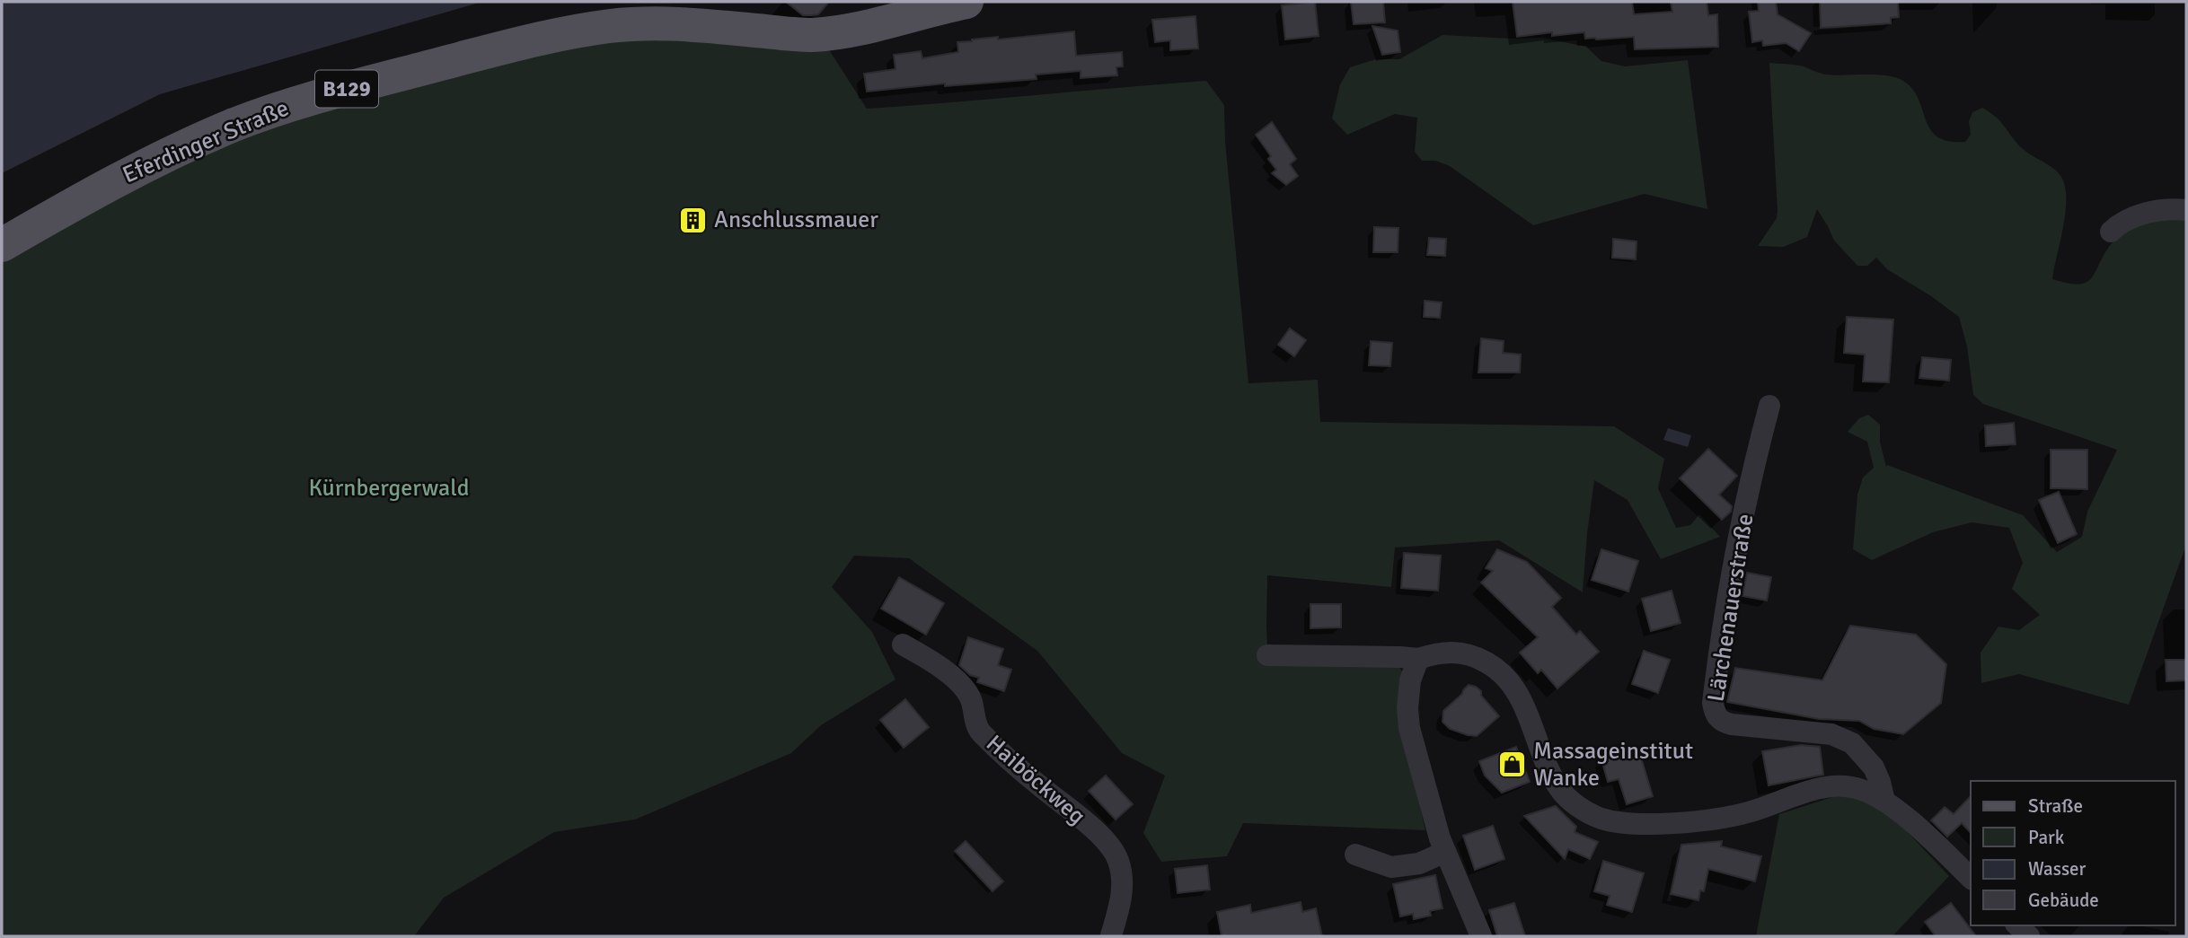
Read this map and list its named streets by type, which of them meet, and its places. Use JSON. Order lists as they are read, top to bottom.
{
  "streets": {
    "main road": ["B129", "Eferdinger Straße"],
    "street": ["Lärchenauerstraße", "Haiböckweg"]
  },
  "parks": ["Kürnbergerwald"],
  "places": {
    "building": ["Anschlussmauer"],
    "shop": ["Massageinstitut Wanke"]
  },
  "legend": [
    "Straße",
    "Park",
    "Wasser",
    "Gebäude"
  ]
}
